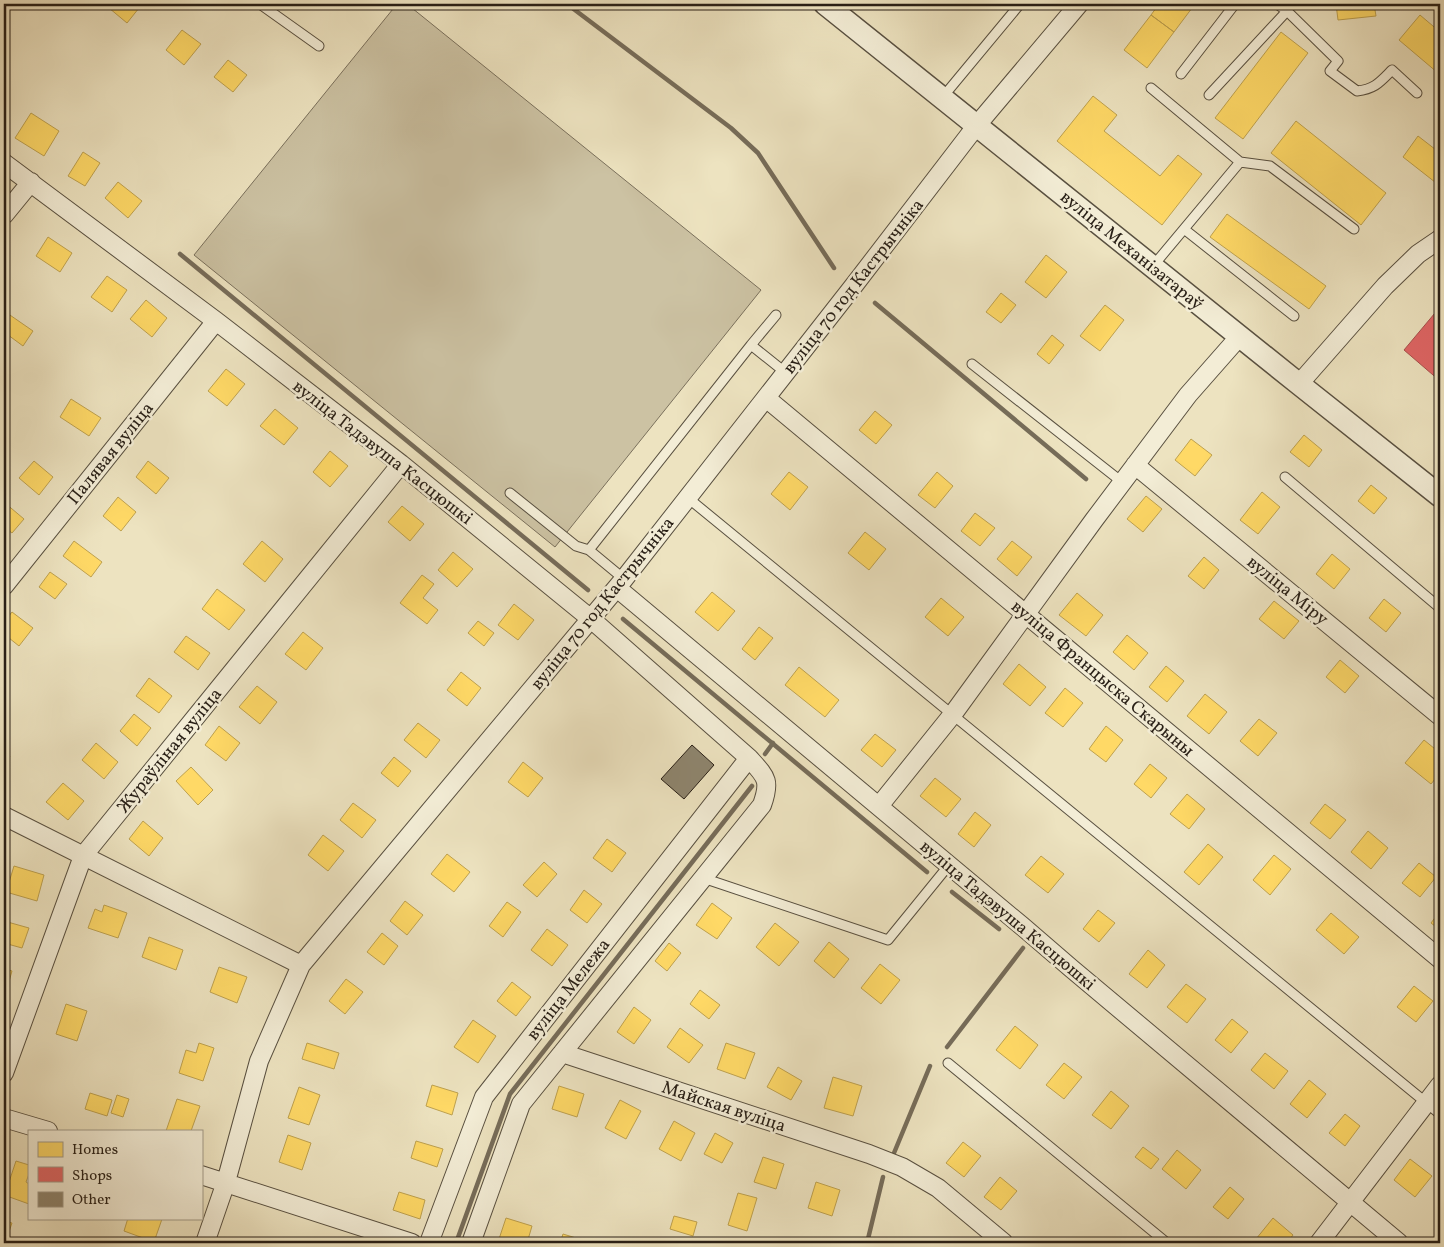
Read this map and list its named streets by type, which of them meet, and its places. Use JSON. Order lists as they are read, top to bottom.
{
  "streets": {
    "street": [
      "вуліца Механізатараў",
      "вуліца 70 год Кастрычніка",
      "вуліца Тадэвуша Касцюшкі",
      "Палявая вуліца",
      "вуліца Міру",
      "вуліца Францыска Скарыны",
      "Жураўліная вуліца",
      "вуліца Мележа",
      "Майская вуліца"
    ]
  },
  "crossings": [
    ["вуліца Механізатараў", "вуліца 70 год Кастрычніка"],
    ["вуліца 70 год Кастрычніка", "вуліца Тадэвуша Касцюшкі"],
    ["вуліца 70 год Кастрычніка", "вуліца Францыска Скарыны"],
    ["вуліца Тадэвуша Касцюшкі", "Палявая вуліца"],
    ["вуліца Тадэвуша Касцюшкі", "Жураўліная вуліца"],
    ["вуліца Тадэвуша Касцюшкі", "вуліца Мележа"]
  ],
  "legend": ["Homes", "Shops", "Other"]
}
